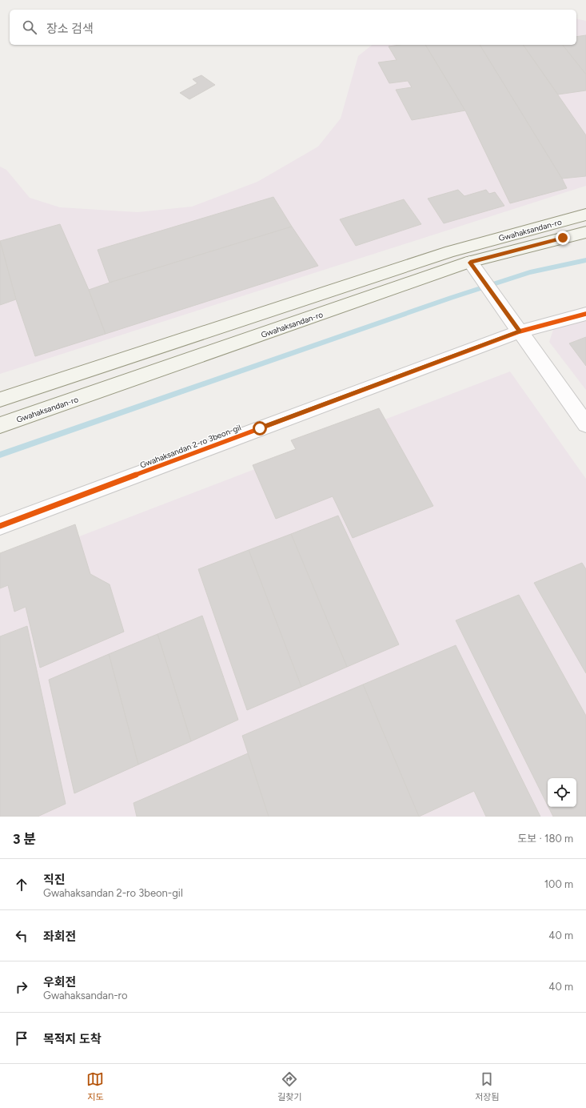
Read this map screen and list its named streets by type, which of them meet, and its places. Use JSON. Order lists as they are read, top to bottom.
{
  "streets": {
    "main road": ["Gwahaksandan-ro"],
    "street": ["Gwahaksandan 2-ro 3beon-gil"]
  },
  "page": {
    "search": "장소 검색",
    "heading": ["3 분", "도보 · 180 m"],
    "list": [
      ["직진", "Gwahaksandan 2-ro 3beon-gil", "100 m"],
      ["좌회전", "40 m"],
      ["우회전", "Gwahaksandan-ro", "40 m"],
      "목적지 도착"
    ],
    "nav": ["지도", "길찾기", "저장됨"]
  }
}
